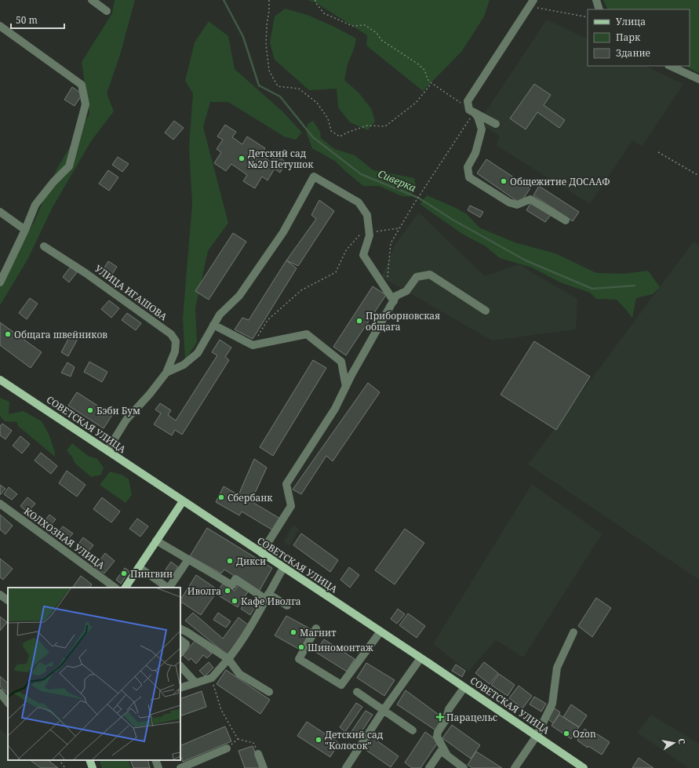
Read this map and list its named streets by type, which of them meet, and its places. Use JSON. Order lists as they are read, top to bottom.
{
  "streets": {
    "main road": ["СОВЕТСКАЯ УЛИЦА"],
    "street": ["УЛИЦА ИГАШОВА", "КОЛХОЗНАЯ УЛИЦА"]
  },
  "water": ["Сиверка"],
  "places": {
    "other": [
      "Детский сад №20 Петушок",
      "Общежитие ДОСААФ",
      "Приборновская общага",
      "Общага швейников",
      "Бэби Бум",
      "Сбербанк",
      "Дикси",
      "Пингвин",
      "Иволга",
      "Кафе Иволга",
      "Магнит",
      "Шиномонтаж",
      "Ozon",
      "Детский сад \"Колосок\""
    ],
    "health": ["Парацельс"]
  },
  "legend": ["Улица", "Парк", "Здание"],
  "scale_bar": "50 m",
  "north": "right"
}
